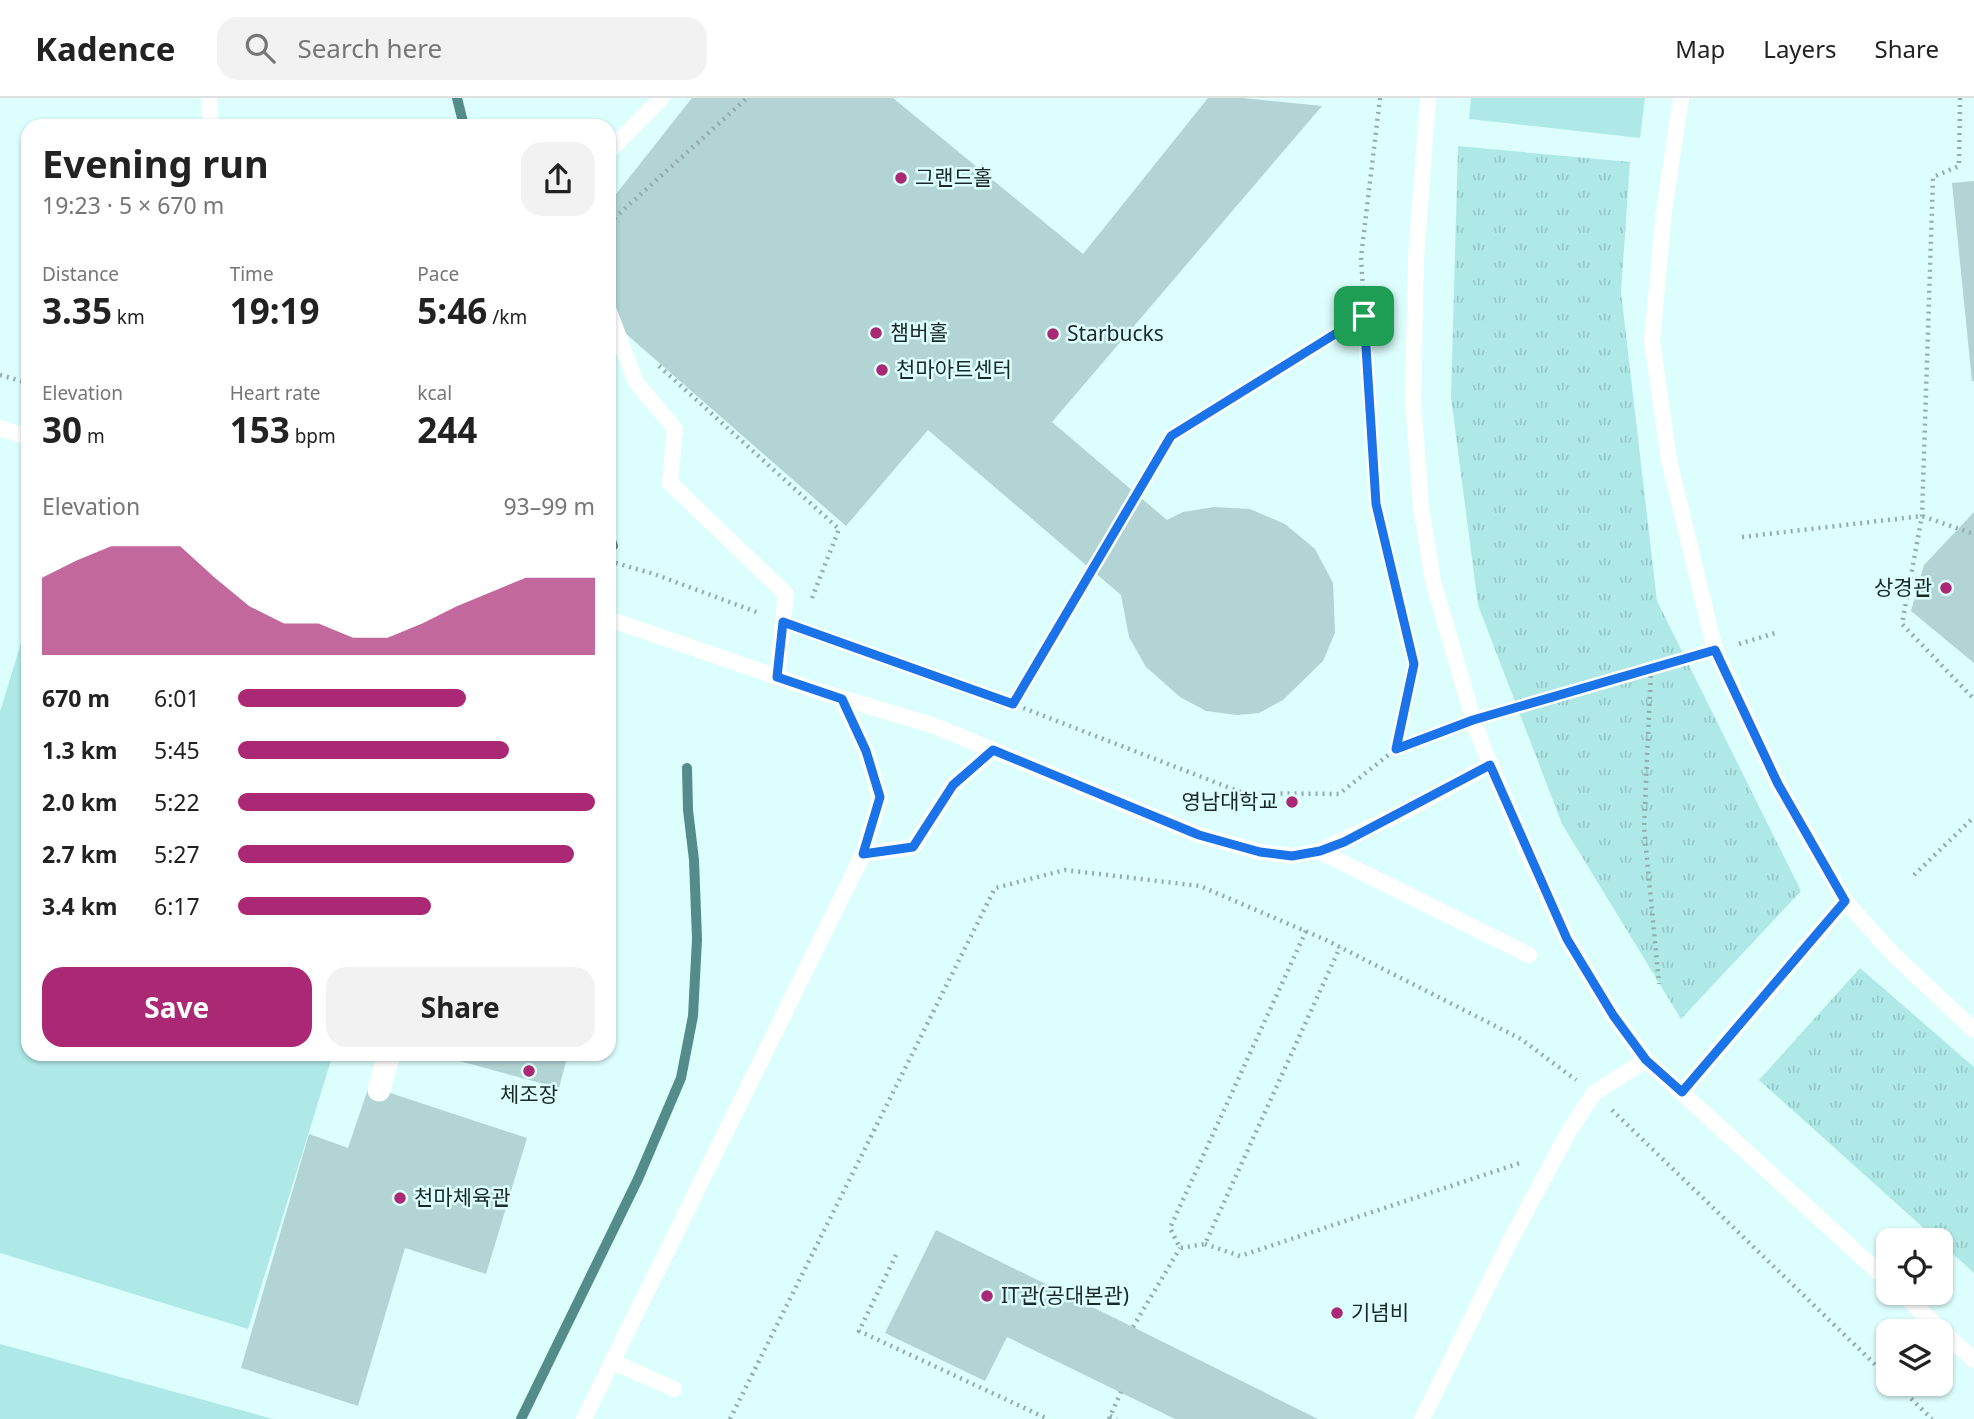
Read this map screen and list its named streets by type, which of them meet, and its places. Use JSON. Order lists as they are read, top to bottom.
{
  "places": [
    "그랜드홀",
    "챔버홀",
    "Starbucks",
    "천마아트센터",
    "상경관",
    "영남대학교",
    "체조장",
    "천마체육관",
    "IT관(공대본관)",
    "기념비"
  ],
  "page": {
    "header": "Kadence",
    "search": "Search here",
    "nav": ["Map", "Layers", "Share"],
    "heading": ["Evening run", "19:23 · 5 × 670 m"],
    "stats": [
      ["Distance", "3.35 km"],
      ["Time", "19:19"],
      ["Pace", "5:46 /km"],
      ["Elevation", "30 m"],
      ["Heart rate", "153 bpm"],
      ["kcal", "244"]
    ],
    "chart": ["Elevation", "93–99 m"],
    "list": [
      {
        "name": "670 m",
        "note": "6:01"
      },
      {
        "name": "1.3 km",
        "note": "5:45"
      },
      {
        "name": "2.0 km",
        "note": "5:22"
      },
      {
        "name": "2.7 km",
        "note": "5:27"
      },
      {
        "name": "3.4 km",
        "note": "6:17"
      }
    ],
    "buttons": ["Save", "Share"]
  }
}
